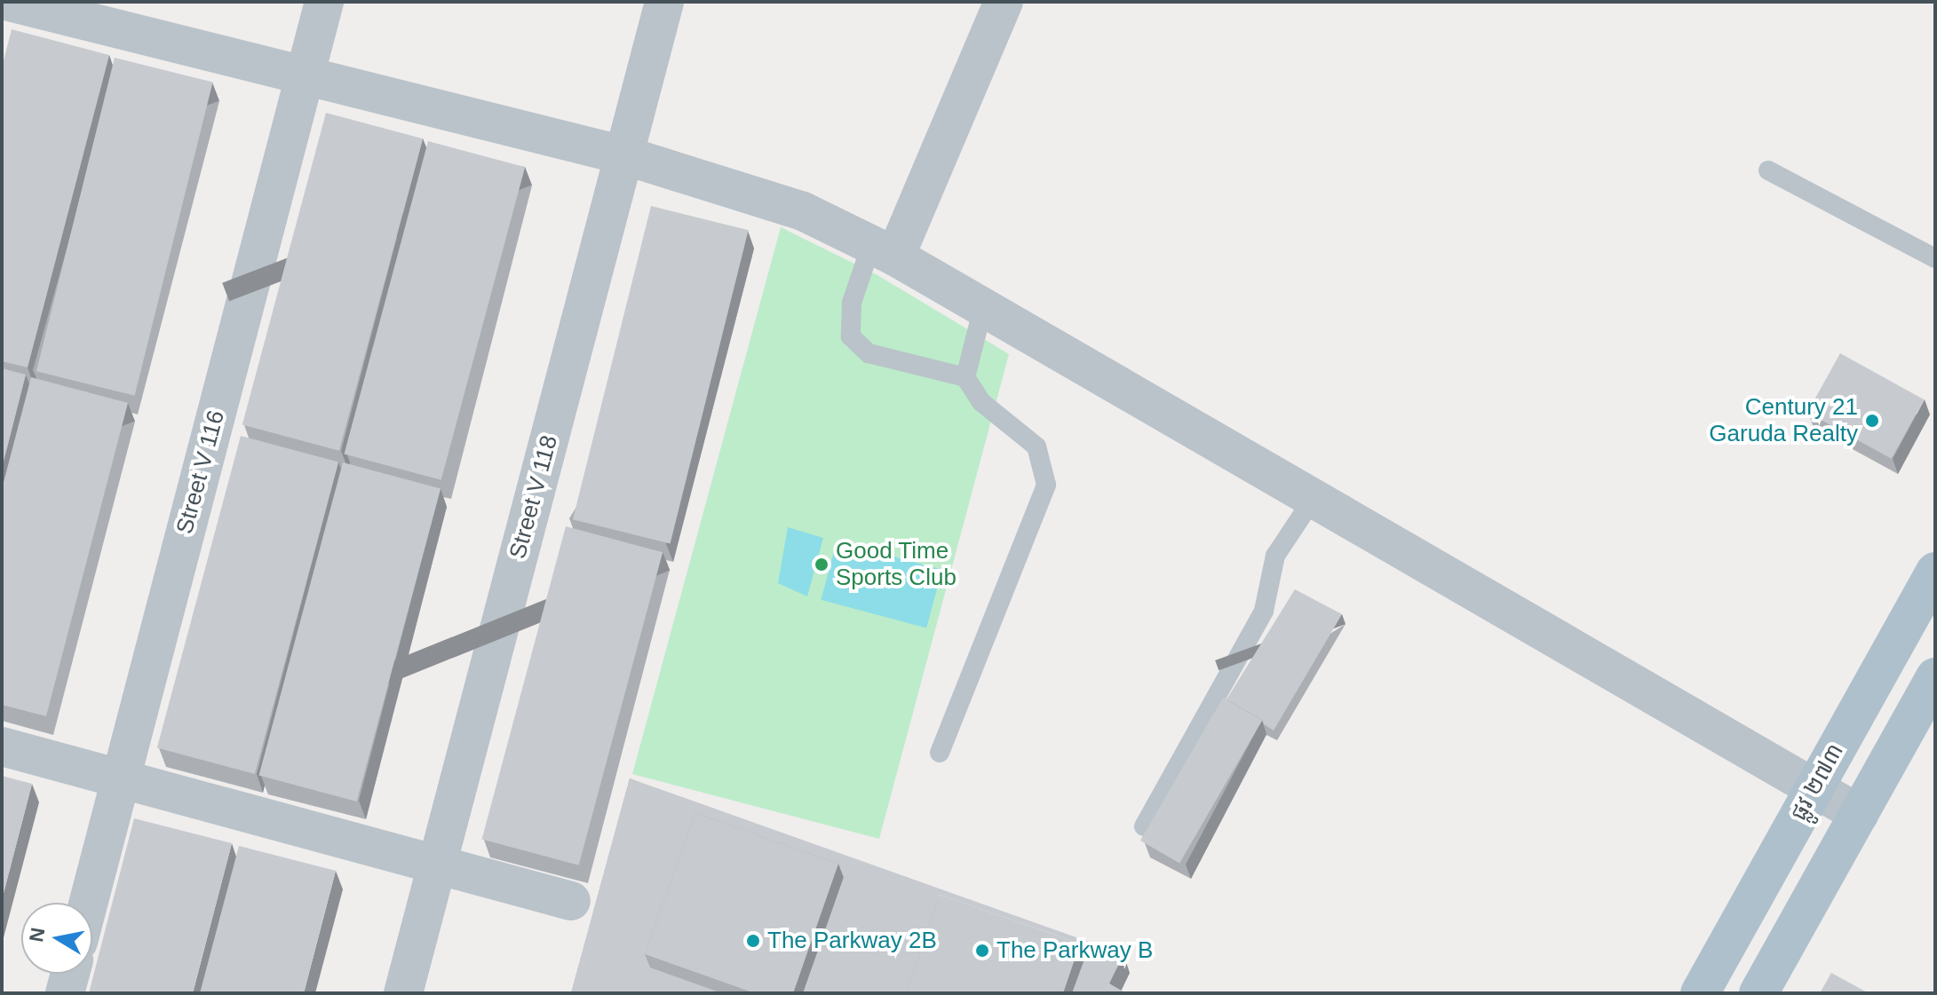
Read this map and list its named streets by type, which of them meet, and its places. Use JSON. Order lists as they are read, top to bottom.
{
  "streets": {
    "main road": ["ផ្លូវ ២៧៣"],
    "street": ["Street V 116", "Street V 118"]
  },
  "places": [
    "Century 21 Garuda Realty",
    "Good Time Sports Club",
    "The Parkway 2B",
    "The Parkway B"
  ],
  "north": "left"
}
